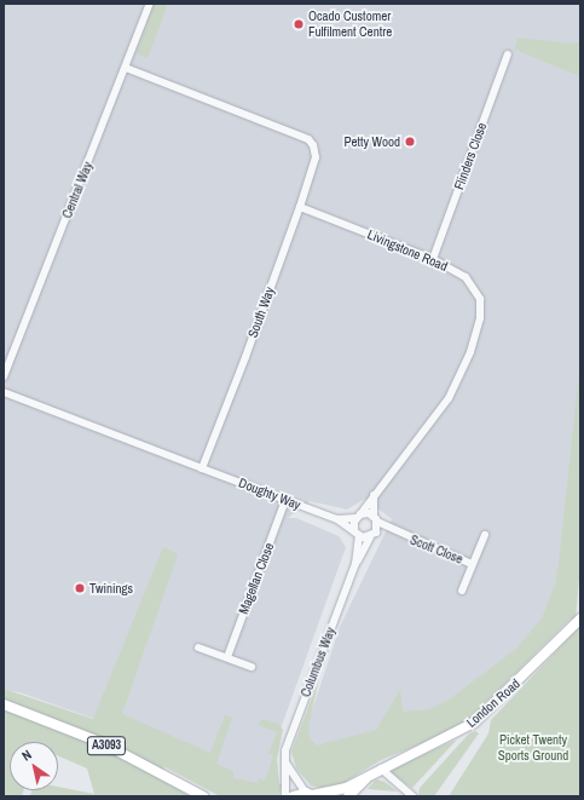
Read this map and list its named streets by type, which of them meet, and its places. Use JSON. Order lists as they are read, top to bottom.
{
  "streets": {
    "main road": ["London Road", "A3093"],
    "street": [
      "Flinders Close",
      "Central Way",
      "Livingstone Road",
      "South Way",
      "Doughty Way",
      "Scott Close",
      "Magellan Close",
      "Columbus Way"
    ]
  },
  "crossings": [
    ["Flinders Close", "Livingstone Road"],
    ["Central Way", "South Way"],
    ["Livingstone Road", "South Way"],
    ["Livingstone Road", "Doughty Way"],
    ["Livingstone Road", "Scott Close"],
    ["Livingstone Road", "Columbus Way"],
    ["South Way", "Doughty Way"],
    ["Doughty Way", "Scott Close"],
    ["Doughty Way", "Magellan Close"],
    ["Doughty Way", "Columbus Way"],
    ["Scott Close", "Columbus Way"]
  ],
  "parks": ["Picket Twenty Sports Ground"],
  "places": ["Ocado Customer Fulfilment Centre", "Petty Wood", "Twinings"],
  "north": "top left"
}
